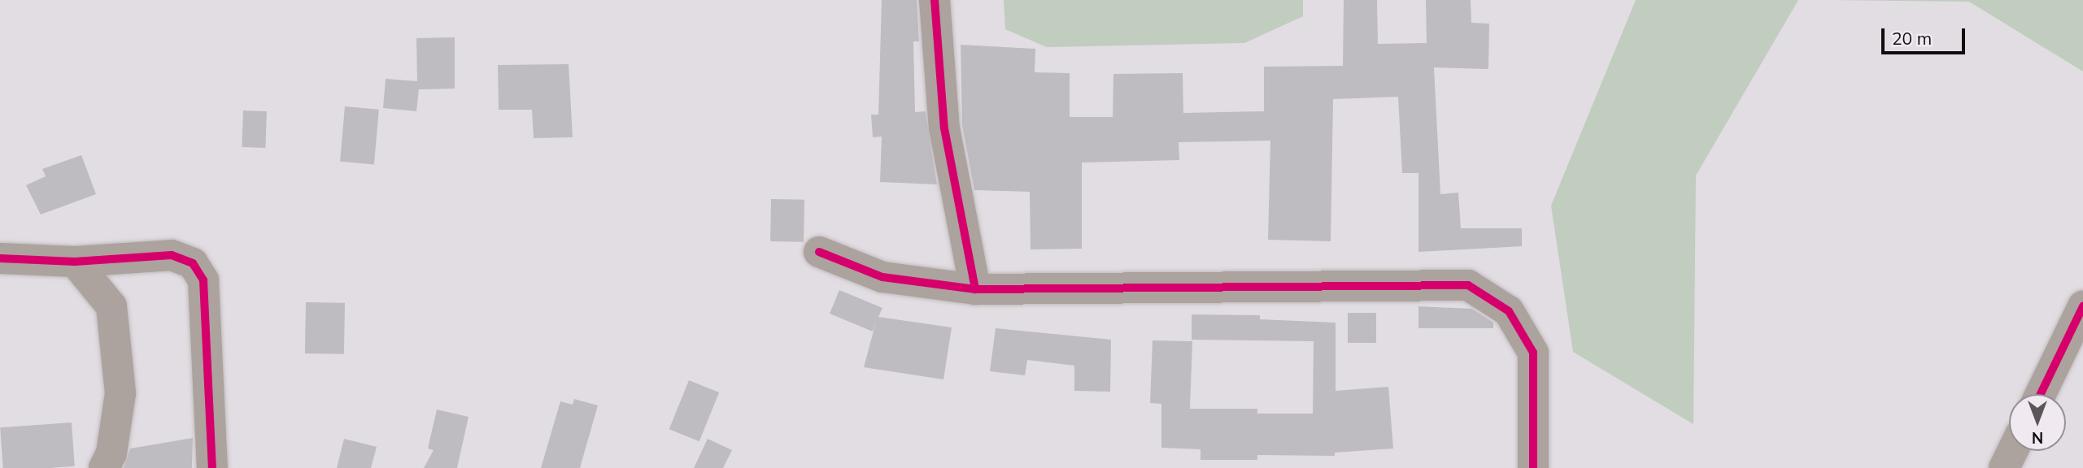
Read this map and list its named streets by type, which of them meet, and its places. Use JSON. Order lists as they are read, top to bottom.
{
  "scale_bar": "20 m",
  "north": "bottom"
}
